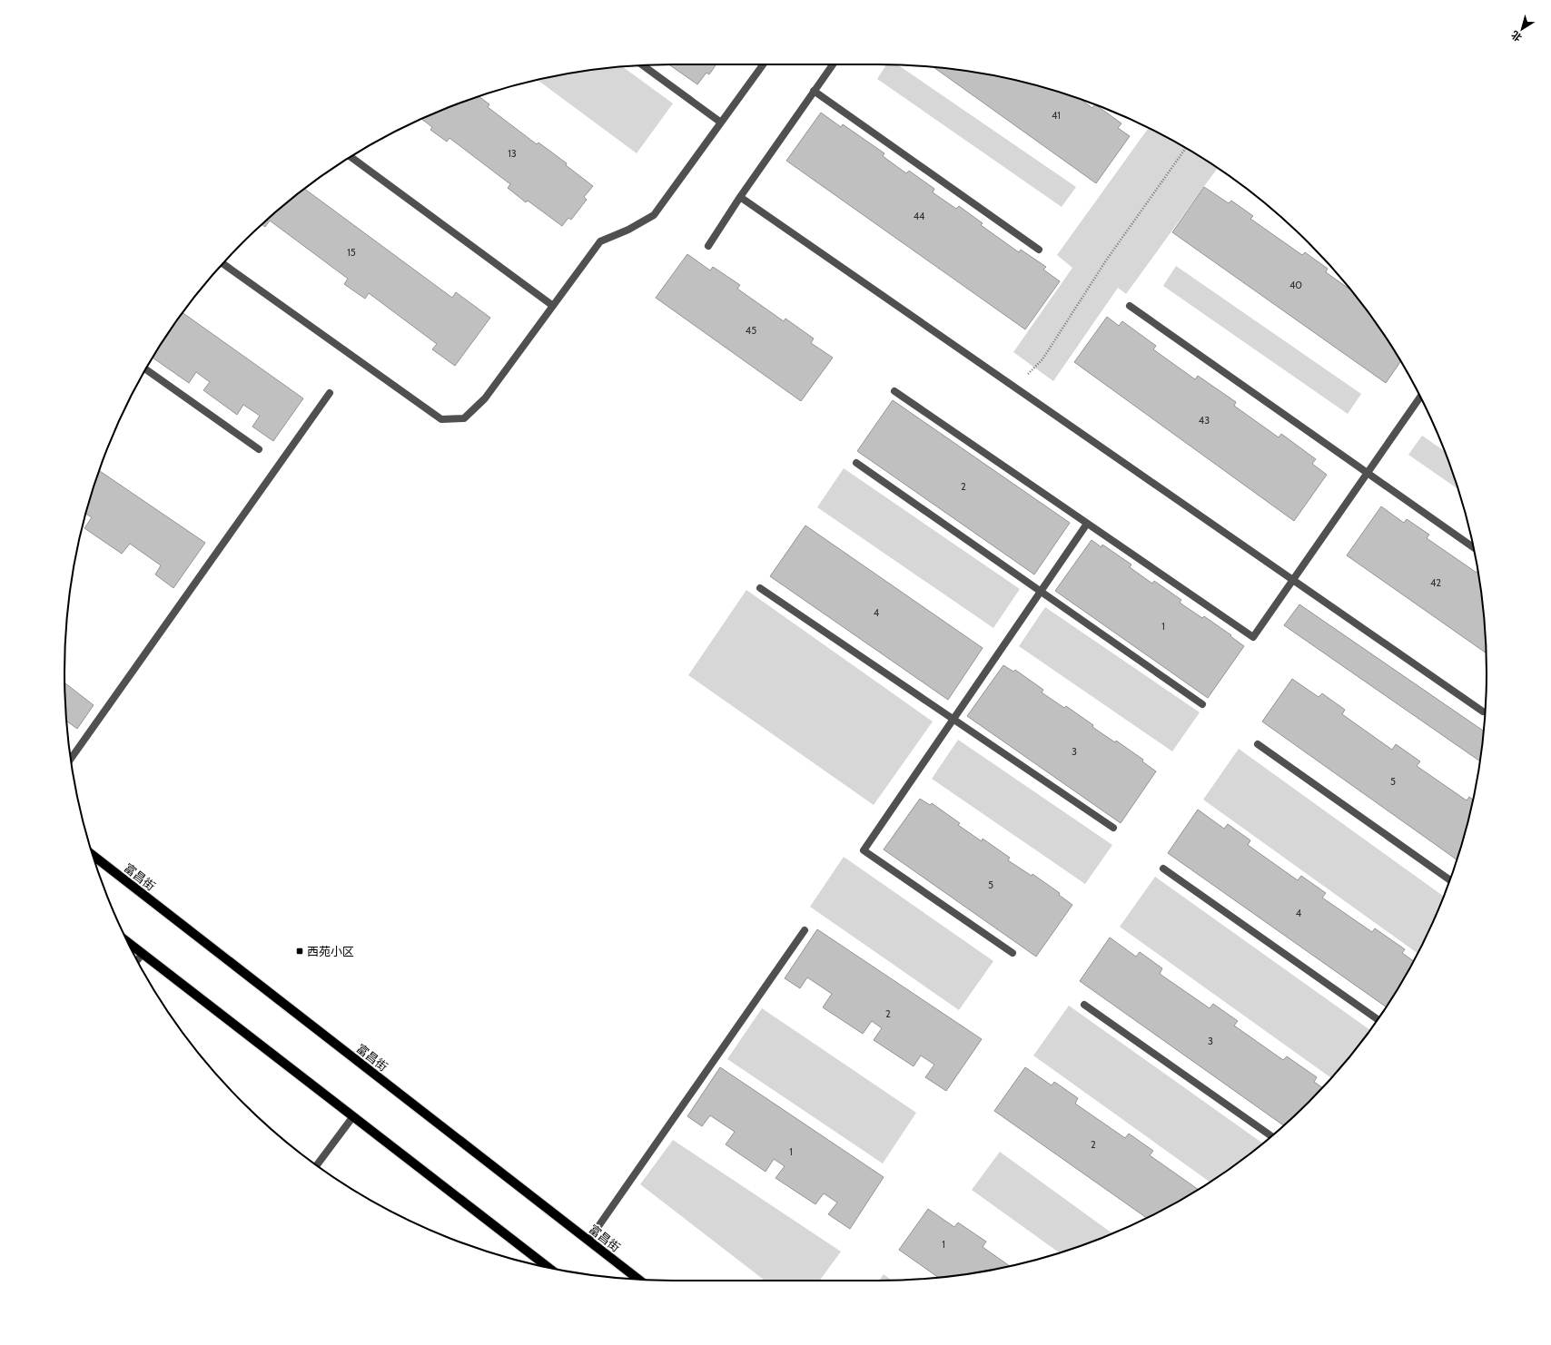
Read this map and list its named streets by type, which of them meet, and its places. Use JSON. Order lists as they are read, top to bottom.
{
  "streets": {
    "main road": ["富昌街"]
  },
  "places": {
    "transit": ["西苑小区"]
  },
  "house_numbers": [
    "41",
    "13",
    "44",
    "15",
    "40",
    "45",
    "43",
    "2",
    "42",
    "4",
    "1",
    "3",
    "5",
    "5",
    "4",
    "2",
    "3",
    "2",
    "1",
    "1"
  ],
  "north": "bottom left"
}
